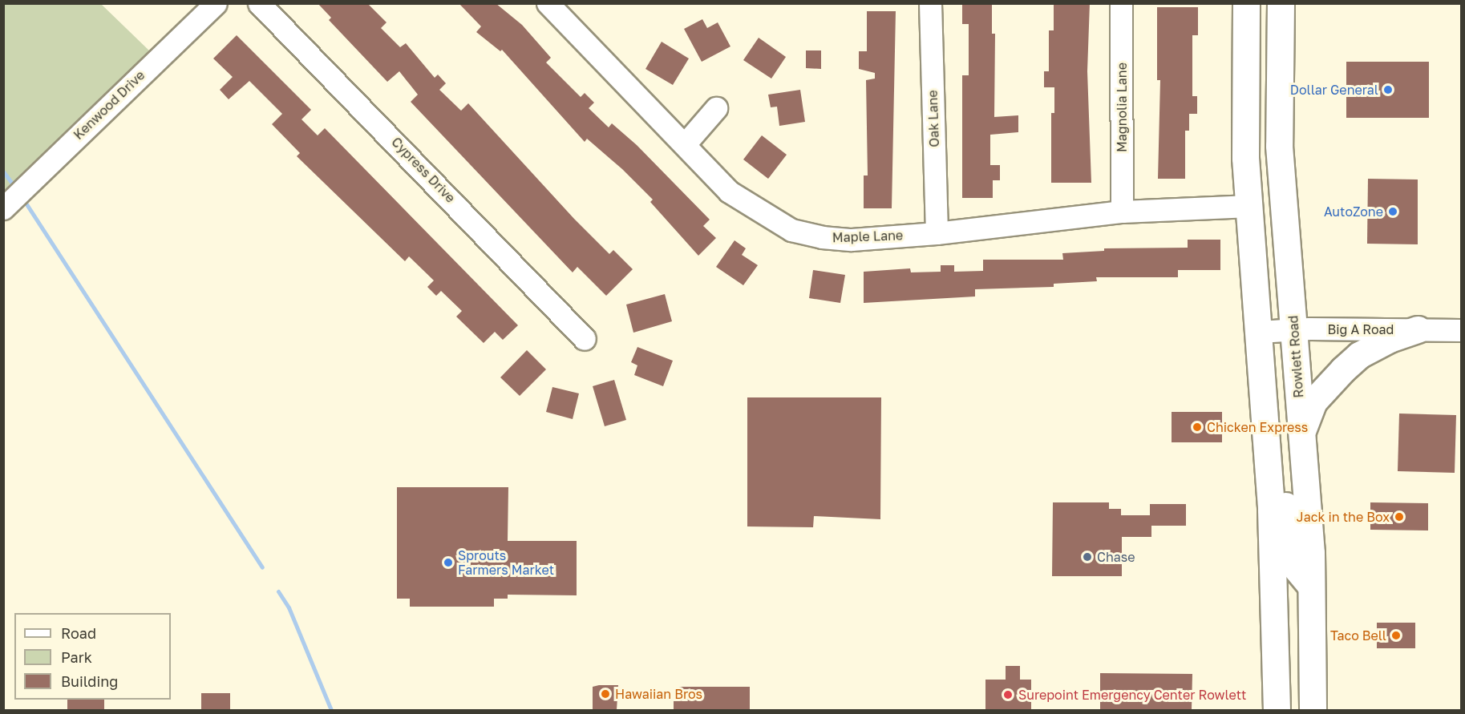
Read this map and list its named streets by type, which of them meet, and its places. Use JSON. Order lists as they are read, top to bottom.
{
  "streets": {
    "main road": ["Rowlett Road"],
    "street": [
      "Kenwood Drive",
      "Magnolia Lane",
      "Oak Lane",
      "Cypress Drive",
      "Maple Lane",
      "Big A Road"
    ]
  },
  "crossings": [
    ["Magnolia Lane", "Maple Lane"],
    ["Oak Lane", "Maple Lane"],
    ["Big A Road", "Rowlett Road"]
  ],
  "places": [
    "Dollar General",
    "AutoZone",
    "Chicken Express",
    "Jack in the Box",
    "Chase",
    "Sprouts Farmers Market",
    "Taco Bell",
    "Hawaiian Bros",
    "Surepoint Emergency Center Rowlett"
  ],
  "legend": ["Road", "Park", "Building"]
}
